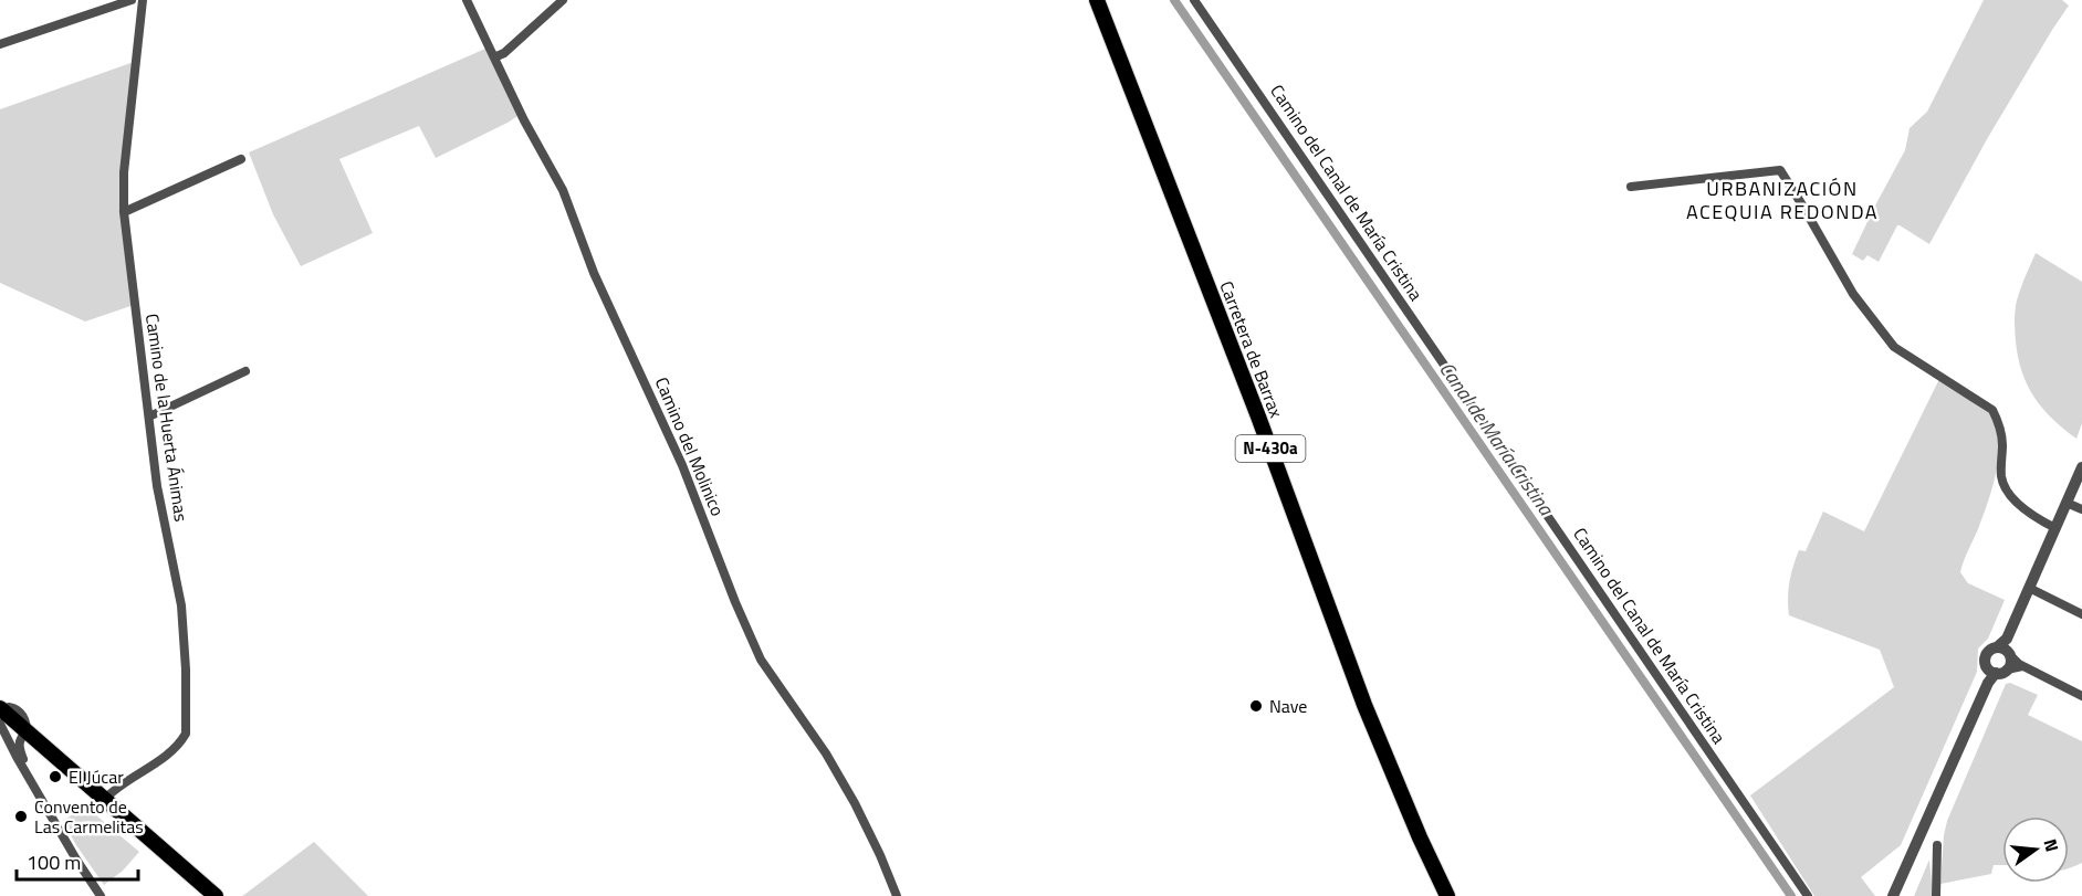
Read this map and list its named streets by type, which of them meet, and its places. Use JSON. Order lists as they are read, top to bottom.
{
  "streets": {
    "highway": ["Carretera de Barrax", "N-430a"],
    "street": ["Camino del Canal de María Cristina", "Camino de la Huerta Ánimas", "Camino del Molinico"]
  },
  "districts": ["URBANIZACIÓN ACEQUIA REDONDA"],
  "water": ["Canal de María Cristina"],
  "places": ["Nave", "El Júcar", "Convento de Las Carmelitas"],
  "scale_bar": "100 m",
  "north": "right"
}
